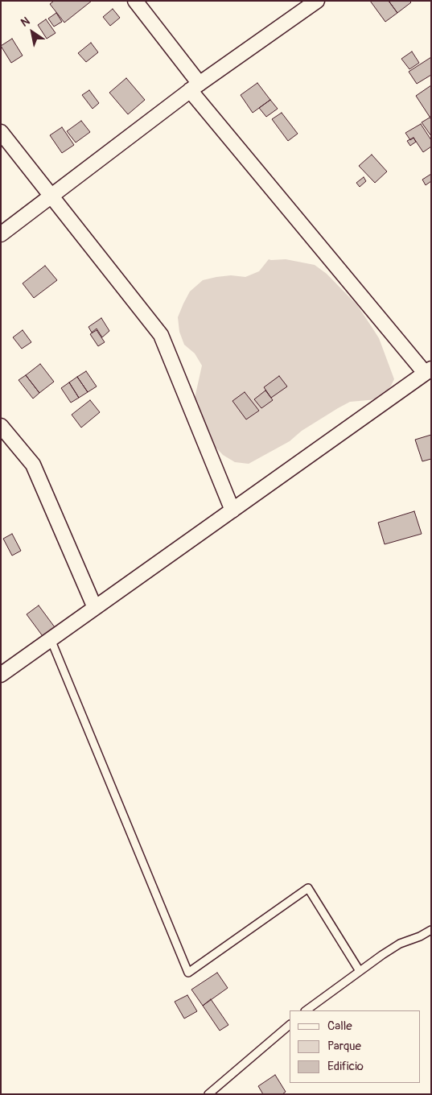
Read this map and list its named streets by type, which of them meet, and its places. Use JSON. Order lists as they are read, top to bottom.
{
  "legend": ["Calle", "Parque", "Edificio"],
  "north": "top left"
}
